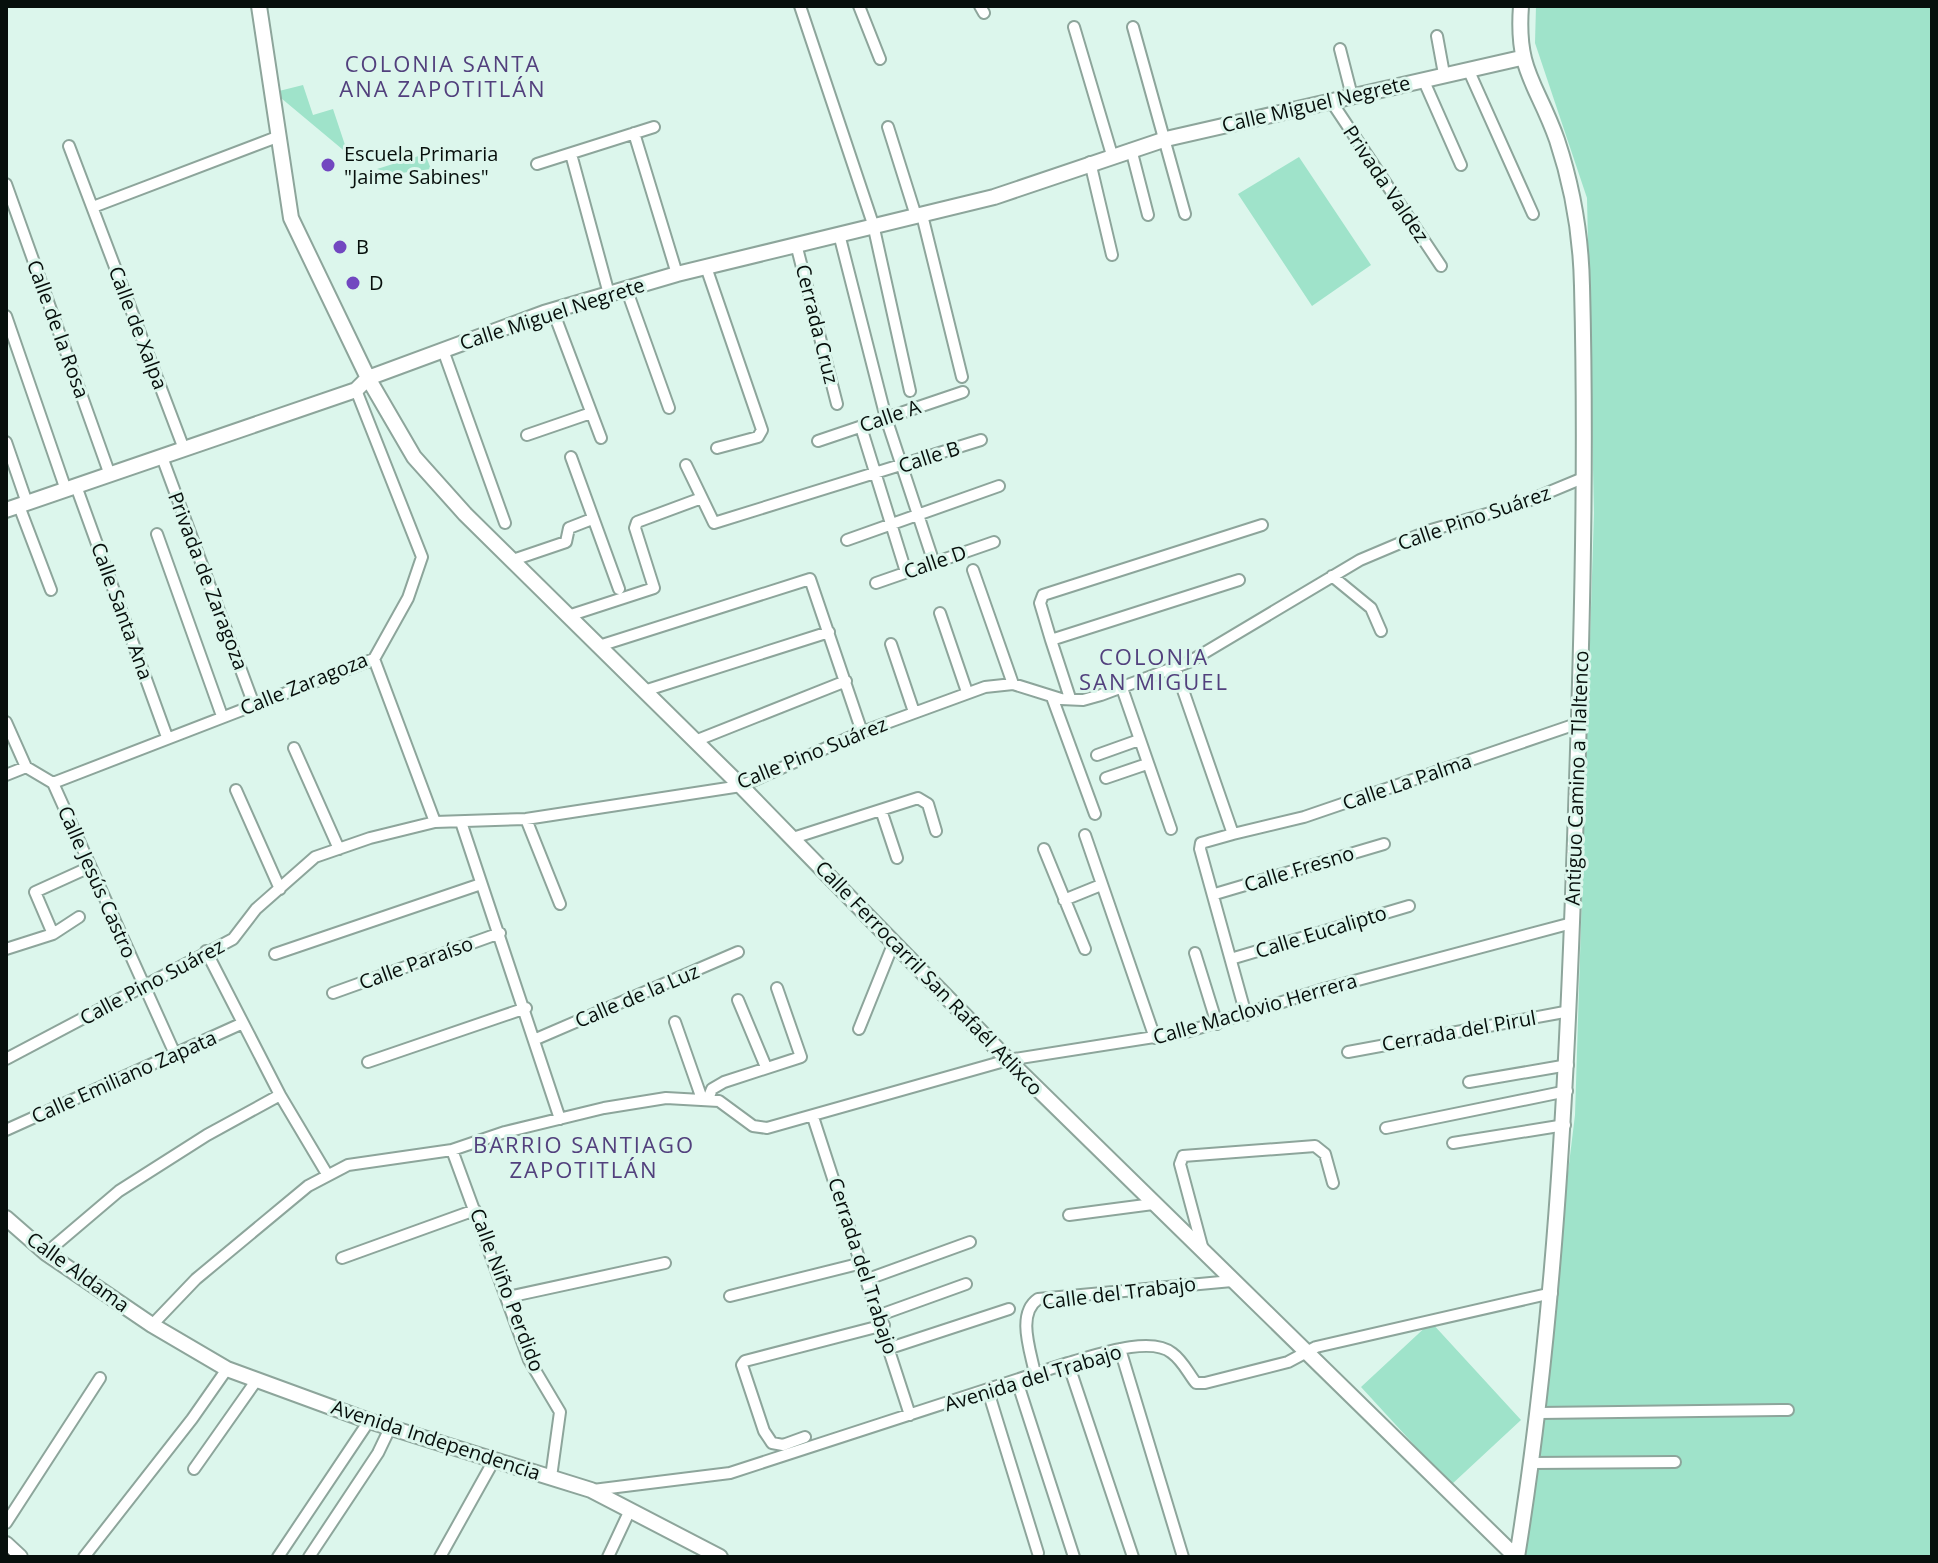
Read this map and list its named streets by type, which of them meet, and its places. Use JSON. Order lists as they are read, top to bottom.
{
  "streets": {
    "street": [
      "Calle Miguel Negrete",
      "Privada Valdez",
      "Cerrada Cruz",
      "Calle de Xalpa",
      "Calle de la Rosa",
      "Calle A",
      "Calle B",
      "Calle Pino Suárez",
      "Calle D",
      "Privada de Zaragoza",
      "Calle Santa Ana",
      "Calle Zaragoza",
      "Antiguo Camino a Tlaltenco",
      "Calle La Palma",
      "Calle Fresno",
      "Calle Jesús Castro",
      "Calle Eucalipto",
      "Calle Paraíso",
      "Calle Ferrocarril San Rafaél Atlixco",
      "Calle de la Luz",
      "Calle Maclovio Herrera",
      "Cerrada del Pirul",
      "Calle Emiliano Zapata",
      "Cerrada del Trabajo",
      "Calle Aldama",
      "Calle Niño Perdido",
      "Calle del Trabajo",
      "Avenida del Trabajo",
      "Avenida Independencia"
    ]
  },
  "crossings": [
    ["Calle Miguel Negrete", "Privada Valdez"],
    ["Calle Miguel Negrete", "Cerrada Cruz"],
    ["Calle Miguel Negrete", "Calle de Xalpa"],
    ["Calle Miguel Negrete", "Calle de la Rosa"],
    ["Calle Miguel Negrete", "Privada de Zaragoza"],
    ["Calle Miguel Negrete", "Calle Santa Ana"],
    ["Calle Miguel Negrete", "Calle Zaragoza"],
    ["Calle Miguel Negrete", "Antiguo Camino a Tlaltenco"],
    ["Calle Miguel Negrete", "Calle Ferrocarril San Rafaél Atlixco"],
    ["Calle Pino Suárez", "Antiguo Camino a Tlaltenco"],
    ["Calle Pino Suárez", "Calle Jesús Castro"],
    ["Calle Pino Suárez", "Calle Ferrocarril San Rafaél Atlixco"],
    ["Privada de Zaragoza", "Calle Zaragoza"],
    ["Calle Santa Ana", "Calle Zaragoza"],
    ["Calle Zaragoza", "Calle Jesús Castro"],
    ["Antiguo Camino a Tlaltenco", "Calle La Palma"],
    ["Antiguo Camino a Tlaltenco", "Calle Ferrocarril San Rafaél Atlixco"],
    ["Antiguo Camino a Tlaltenco", "Calle Maclovio Herrera"],
    ["Antiguo Camino a Tlaltenco", "Cerrada del Pirul"],
    ["Antiguo Camino a Tlaltenco", "Avenida del Trabajo"],
    ["Calle La Palma", "Calle Fresno"],
    ["Calle Jesús Castro", "Calle Emiliano Zapata"],
    ["Calle Ferrocarril San Rafaél Atlixco", "Calle Maclovio Herrera"],
    ["Calle Ferrocarril San Rafaél Atlixco", "Calle del Trabajo"],
    ["Calle Ferrocarril San Rafaél Atlixco", "Avenida del Trabajo"],
    ["Calle Maclovio Herrera", "Cerrada del Trabajo"],
    ["Cerrada del Trabajo", "Avenida del Trabajo"],
    ["Calle Aldama", "Avenida Independencia"],
    ["Calle Niño Perdido", "Avenida Independencia"],
    ["Calle del Trabajo", "Avenida del Trabajo"],
    ["Avenida del Trabajo", "Avenida Independencia"]
  ],
  "districts": ["COLONIA SANTA ANA ZAPOTITLÁN", "COLONIA SAN MIGUEL", "BARRIO SANTIAGO ZAPOTITLÁN"],
  "places": ["Escuela Primaria \"Jaime Sabines\"", "B", "D"]
}
